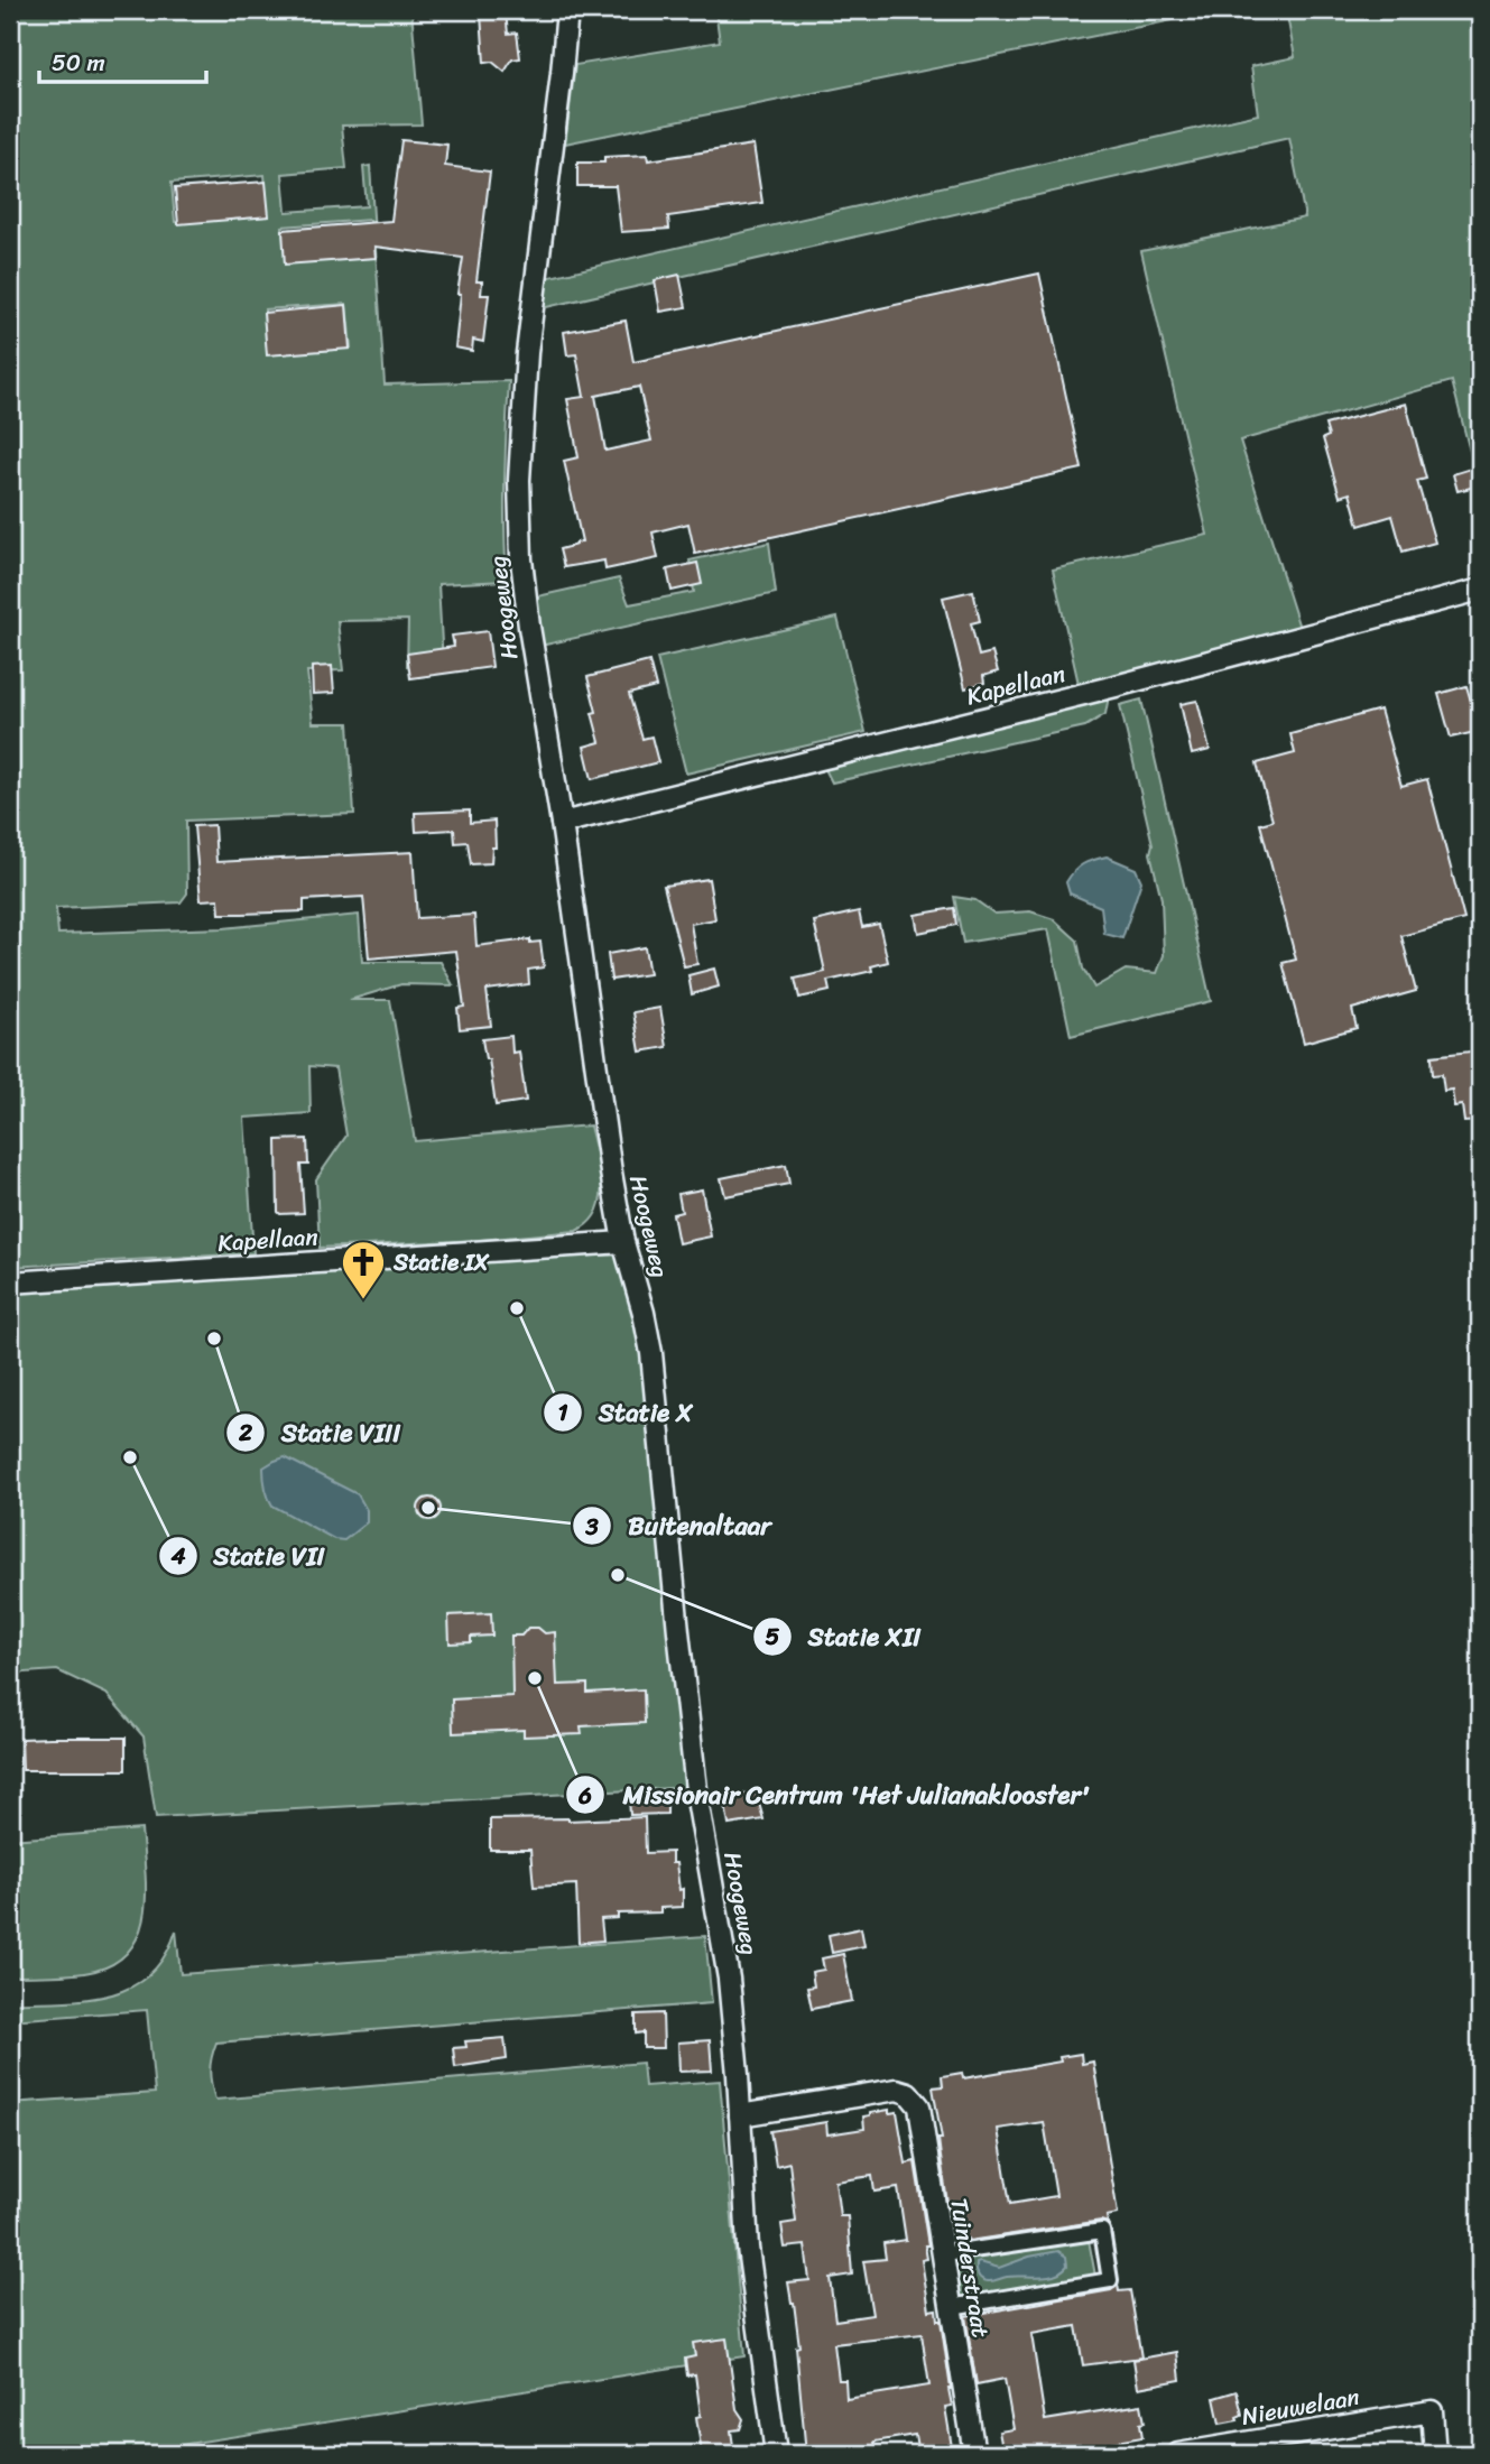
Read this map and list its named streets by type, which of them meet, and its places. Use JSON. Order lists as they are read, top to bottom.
{
  "streets": {
    "street": [
      "Hoogeweg",
      "Kapellaan",
      "Tuinderstraat",
      "Nieuwelaan"
    ]
  },
  "crossings": [
    ["Hoogeweg", "Kapellaan"],
    ["Hoogeweg", "Tuinderstraat"]
  ],
  "places": {
    "church": ["Statie IX"],
    "other": [
      "Statie X",
      "Statie VIII",
      "Statie VII",
      "Buitenaltaar",
      "Statie XII",
      "Missionair Centrum 'Het Julianaklooster'"
    ]
  },
  "scale_bar": "50 m"
}
